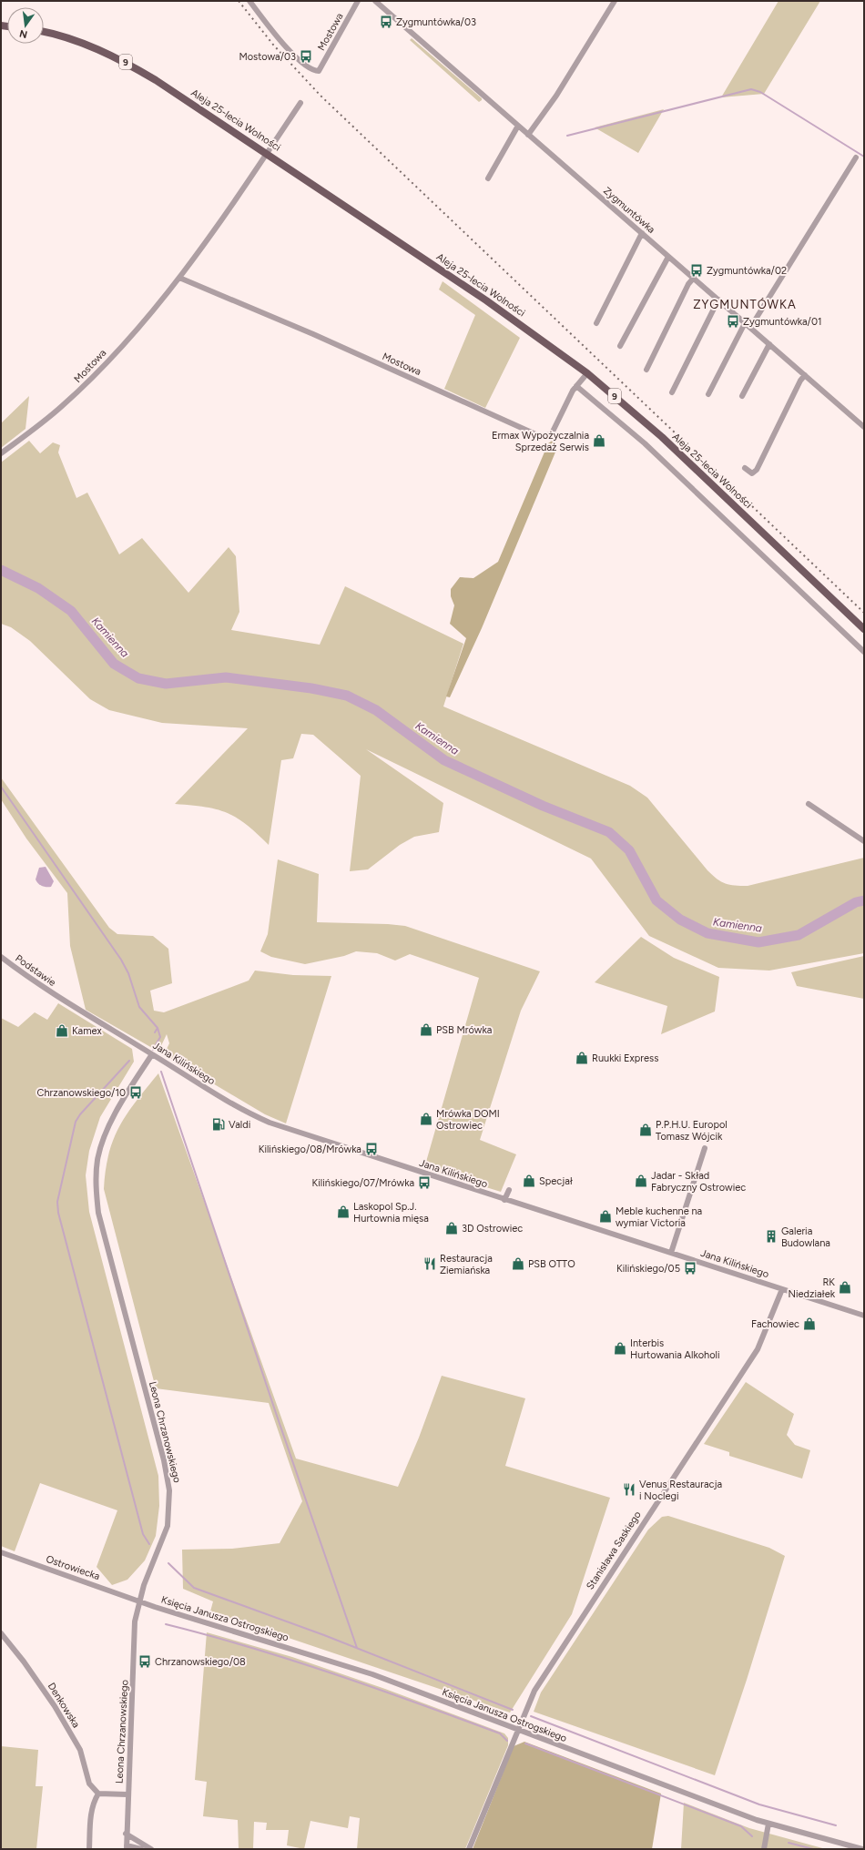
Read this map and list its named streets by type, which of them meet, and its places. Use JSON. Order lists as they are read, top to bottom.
{
  "streets": {
    "main road": ["9", "Aleja 25-lecia Wolności"],
    "street": [
      "Mostowa",
      "Zygmuntówka",
      "Podstawie",
      "Jana Kilińskiego",
      "Leona Chrzanowskiego",
      "Stanisława Saskiego",
      "Ostrowiecka",
      "Księcia Janusza Ostrogskiego",
      "Denkowska"
    ]
  },
  "crossings": [
    ["Mostowa", "Aleja 25-lecia Wolności"],
    ["Podstawie", "Jana Kilińskiego"],
    ["Jana Kilińskiego", "Leona Chrzanowskiego"],
    ["Jana Kilińskiego", "Stanisława Saskiego"],
    ["Leona Chrzanowskiego", "Ostrowiecka"],
    ["Leona Chrzanowskiego", "Księcia Janusza Ostrogskiego"],
    ["Stanisława Saskiego", "Księcia Janusza Ostrogskiego"],
    ["Ostrowiecka", "Księcia Janusza Ostrogskiego"]
  ],
  "districts": ["ZYGMUNTÓWKA"],
  "water": ["Kamienna"],
  "places": {
    "bus stop": [
      "Zygmuntówka/03",
      "Mostowa/03",
      "Zygmuntówka/02",
      "Zygmuntówka/01",
      "Chrzanowskiego/10",
      "Kilińskiego/08/Mrówka",
      "Kilińskiego/07/Mrówka",
      "Kilińskiego/05",
      "Chrzanowskiego/08"
    ],
    "shop": [
      "Ermax Wypożyczalnia Sprzedaż Serwis",
      "PSB Mrówka",
      "Kamex",
      "Ruukki Express",
      "Mrówka DOMI Ostrowiec",
      "P.P.H.U. Europol Tomasz Wójcik",
      "Specjał",
      "Jadar - Skład Fabryczny Ostrowiec",
      "Laskopol Sp.J. Hurtownia mięsa",
      "Meble kuchenne na wymiar Victoria",
      "3D Ostrowiec",
      "PSB OTTO",
      "RK Niedziałek",
      "Fachowiec",
      "Interbis Hurtowania Alkoholi"
    ],
    "fuel station": ["Valdi"],
    "building": ["Galeria Budowlana"],
    "restaurant": ["Restauracja Ziemiańska", "Venus Restauracja i Noclegi"]
  },
  "north": "bottom"
}
